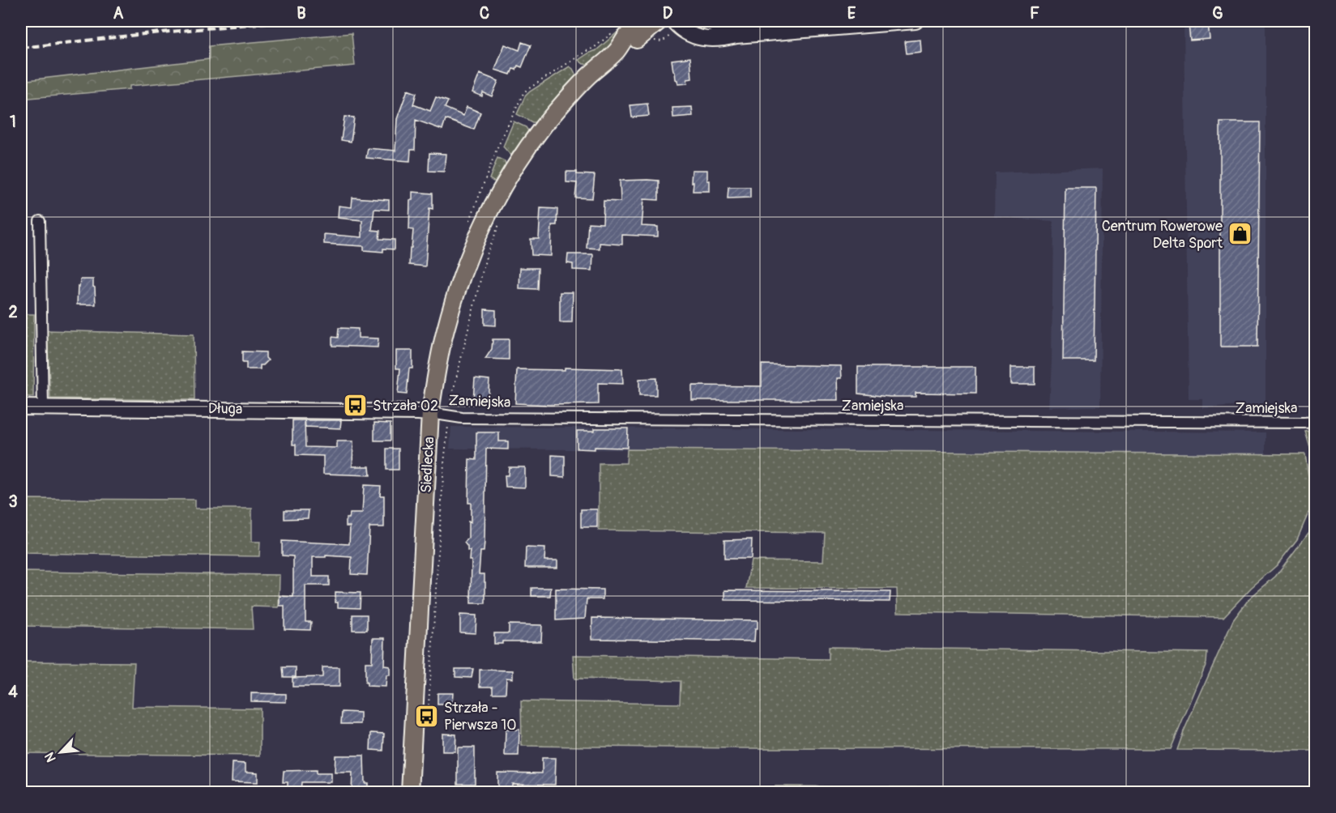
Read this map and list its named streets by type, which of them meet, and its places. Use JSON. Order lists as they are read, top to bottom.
{
  "streets": {
    "main road": ["Siedlecka"],
    "street": ["Zamiejska", "Długa"]
  },
  "crossings": [
    ["Zamiejska", "Długa"],
    ["Zamiejska", "Siedlecka"],
    ["Długa", "Siedlecka"]
  ],
  "places": {
    "shop": ["Centrum Rowerowe Delta Sport"],
    "bus stop": ["Strzała 02", "Strzała - Pierwsza 10"]
  },
  "north": "bottom left",
  "grid": {
    "columns": [
      "A",
      "B",
      "C",
      "D",
      "E",
      "F",
      "G"
    ],
    "rows": [
      "1",
      "2",
      "3",
      "4"
    ]
  }
}
